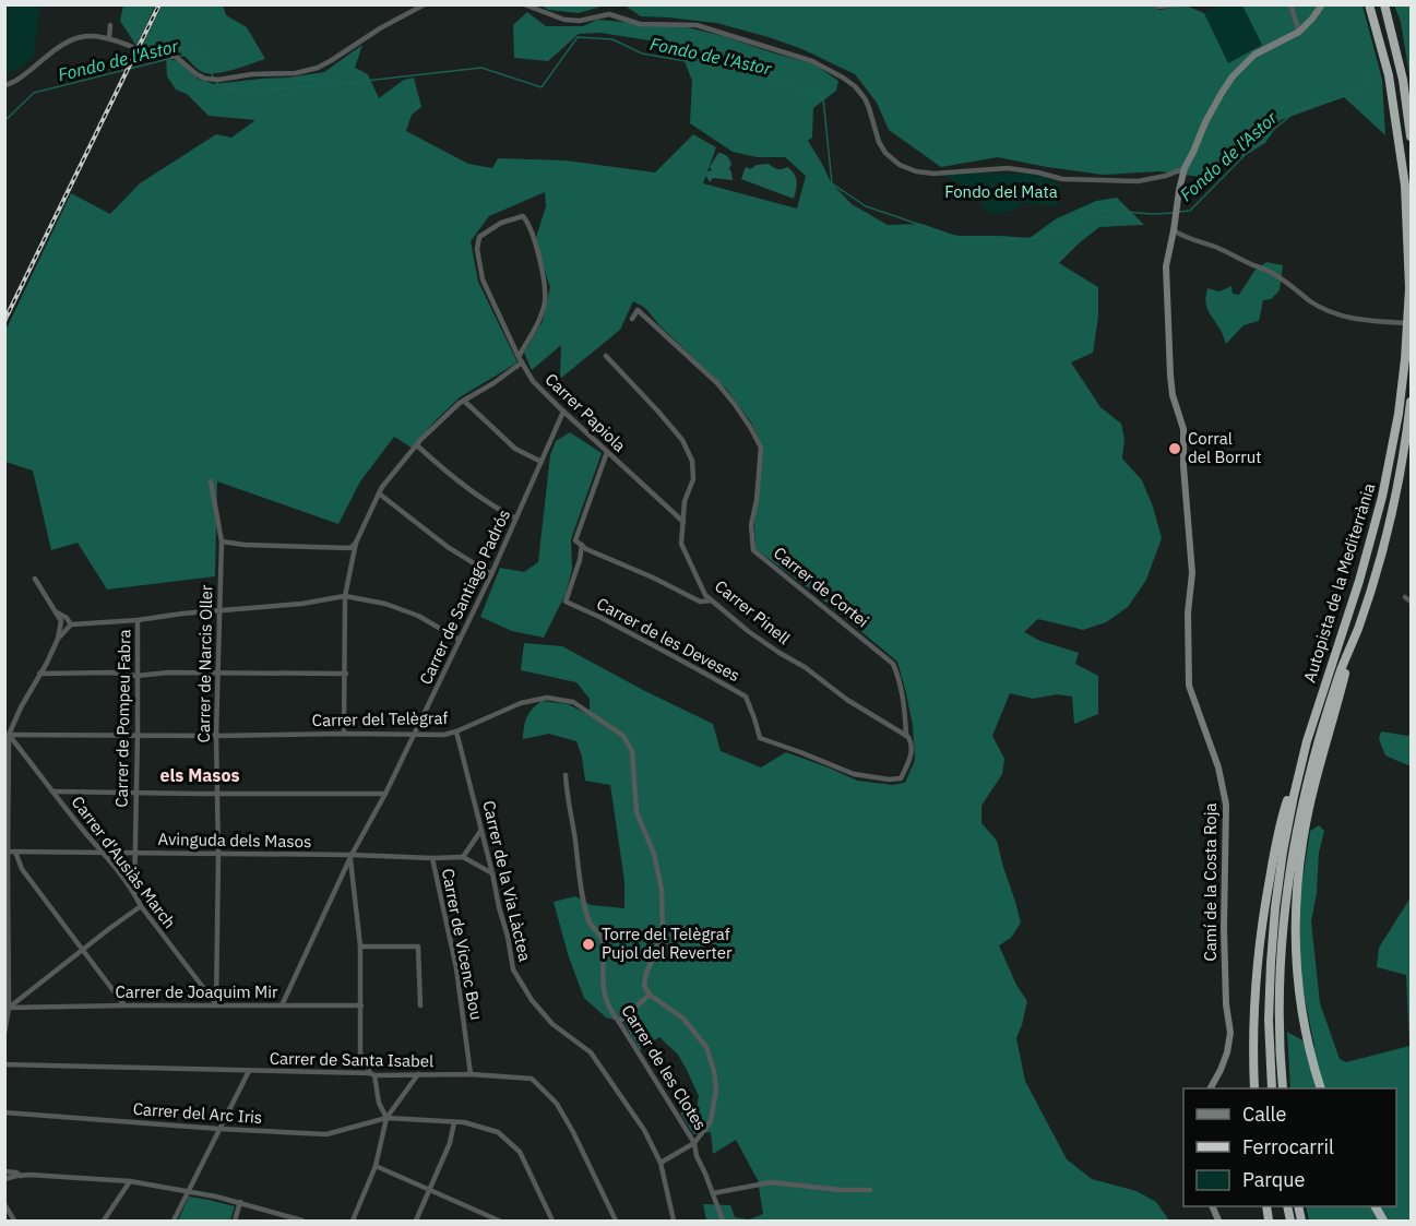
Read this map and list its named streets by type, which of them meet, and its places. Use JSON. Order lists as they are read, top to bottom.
{
  "streets": {
    "highway": ["Autopista de la Mediterrània"],
    "street": [
      "Carrer Papiola",
      "Carrer de Cortei",
      "Carrer de Santiago Padrós",
      "Carrer Pinell",
      "Carrer de les Deveses",
      "Carrer de Narcis Oller",
      "Carrer de Pompeu Fabra",
      "Carrer del Telègraf",
      "Avinguda dels Masos",
      "Carrer d'Ausiàs March",
      "Carrer de la Via Làctea",
      "Camí de la Costa Roja",
      "Carrer de Vicenc Bou",
      "Carrer de Joaquim Mir",
      "Carrer de Santa Isabel",
      "Carrer de les Clotes",
      "Carrer del Arc Iris"
    ]
  },
  "crossings": [
    ["Carrer Papiola", "Carrer de Santiago Padrós"],
    ["Carrer Papiola", "Carrer Pinell"],
    ["Carrer de Cortei", "Carrer Pinell"],
    ["Carrer de Santiago Padrós", "Carrer del Telègraf"],
    ["Carrer de Santiago Padrós", "Avinguda dels Masos"],
    ["Carrer de Santiago Padrós", "Carrer de Joaquim Mir"],
    ["Carrer Pinell", "Carrer de les Deveses"],
    ["Carrer de Narcis Oller", "Carrer del Telègraf"],
    ["Carrer de Narcis Oller", "Avinguda dels Masos"],
    ["Carrer de Narcis Oller", "Carrer d'Ausiàs March"],
    ["Carrer de Narcis Oller", "Carrer de Joaquim Mir"],
    ["Carrer de Pompeu Fabra", "Carrer del Telègraf"],
    ["Carrer de Pompeu Fabra", "Avinguda dels Masos"],
    ["Carrer de Pompeu Fabra", "Carrer d'Ausiàs March"],
    ["Carrer del Telègraf", "Carrer d'Ausiàs March"],
    ["Carrer del Telègraf", "Carrer de la Via Làctea"],
    ["Avinguda dels Masos", "Carrer d'Ausiàs March"],
    ["Avinguda dels Masos", "Carrer de Vicenc Bou"],
    ["Carrer d'Ausiàs March", "Carrer de Joaquim Mir"],
    ["Carrer de Vicenc Bou", "Carrer de Santa Isabel"]
  ],
  "districts": ["els Masos"],
  "water": ["Fondo de l'Astor"],
  "parks": ["Fondo del Mata"],
  "places": ["Corral del Borrut", "Torre del Telègraf Pujol del Reverter"],
  "legend": ["Calle", "Ferrocarril", "Parque"]
}
